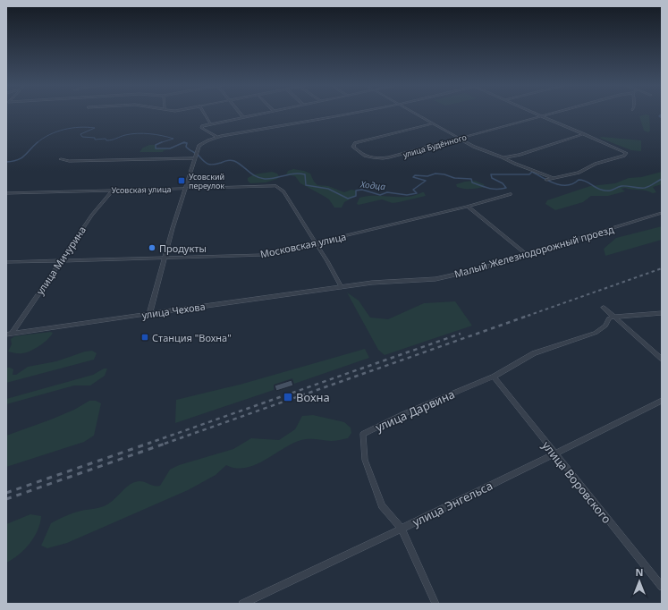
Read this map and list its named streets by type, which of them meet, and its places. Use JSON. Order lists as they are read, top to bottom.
{
  "streets": {
    "street": [
      "улица Будённого",
      "Усовская улица",
      "Московская улица",
      "Малый Железнодорожный проезд",
      "улица Мичурина",
      "улица Чехова",
      "улица Дарвина",
      "улица Воровского",
      "улица Энгельса"
    ]
  },
  "crossings": [
    ["Усовская улица", "Московская улица"],
    ["Усовская улица", "улица Мичурина"],
    ["Московская улица", "улица Мичурина"],
    ["Малый Железнодорожный проезд", "улица Чехова"],
    ["улица Мичурина", "улица Чехова"],
    ["улица Дарвина", "улица Воровского"],
    ["улица Дарвина", "улица Энгельса"],
    ["улица Воровского", "улица Энгельса"]
  ],
  "water": ["Ходца"],
  "places": {
    "transit": ["Усовский переулок", "Станция \"Вохна\"", "Вохна"],
    "other": ["Продукты"]
  },
  "north": "top"
}
